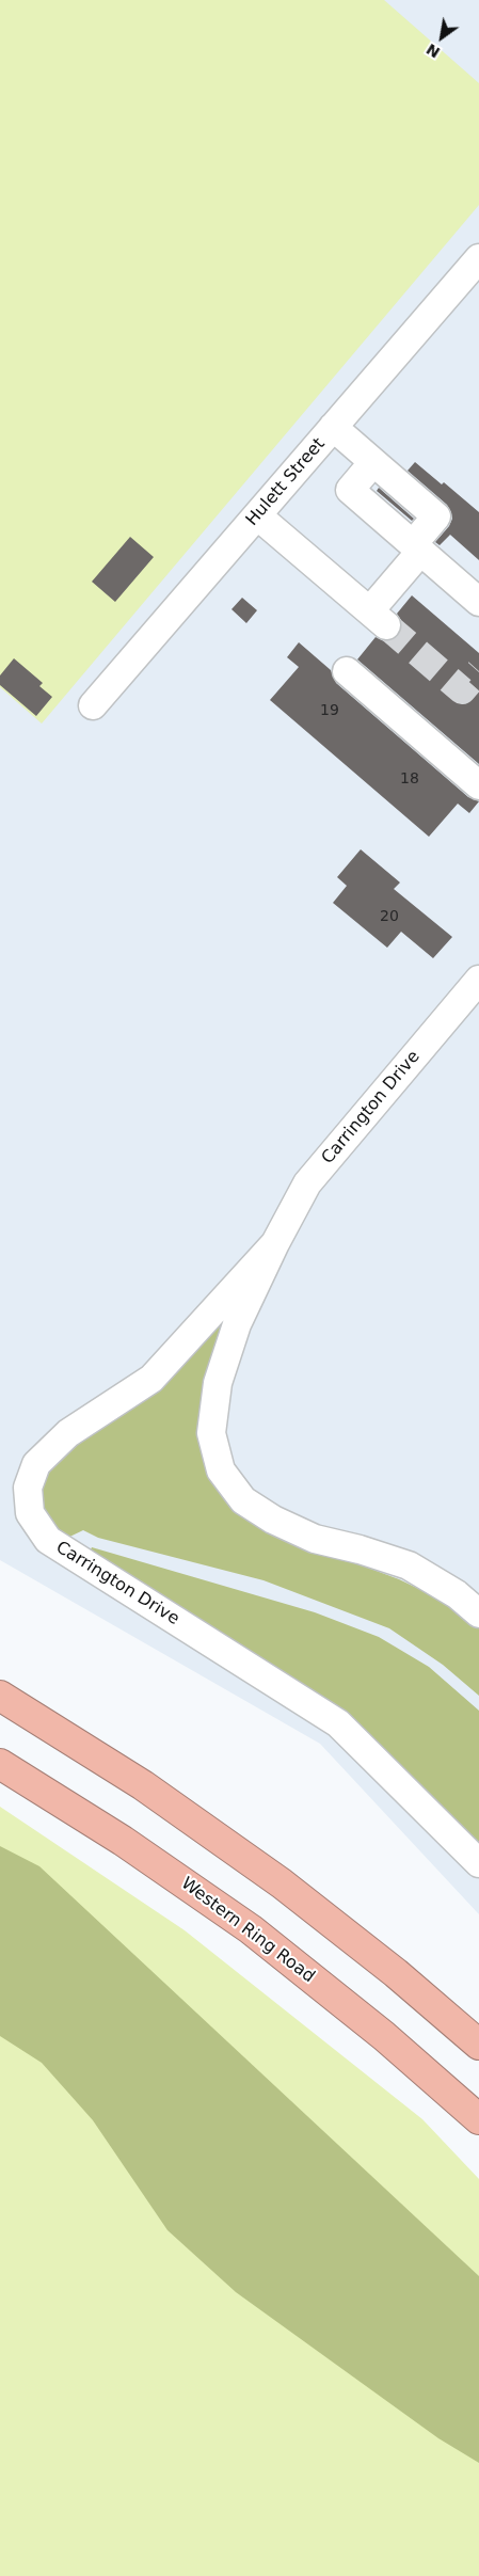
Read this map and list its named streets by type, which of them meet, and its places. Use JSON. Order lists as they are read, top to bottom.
{
  "streets": {
    "highway": ["Western Ring Road"],
    "street": ["Hulett Street", "Carrington Drive"]
  },
  "house_numbers": ["19", "18", "20"],
  "north": "bottom left"
}
